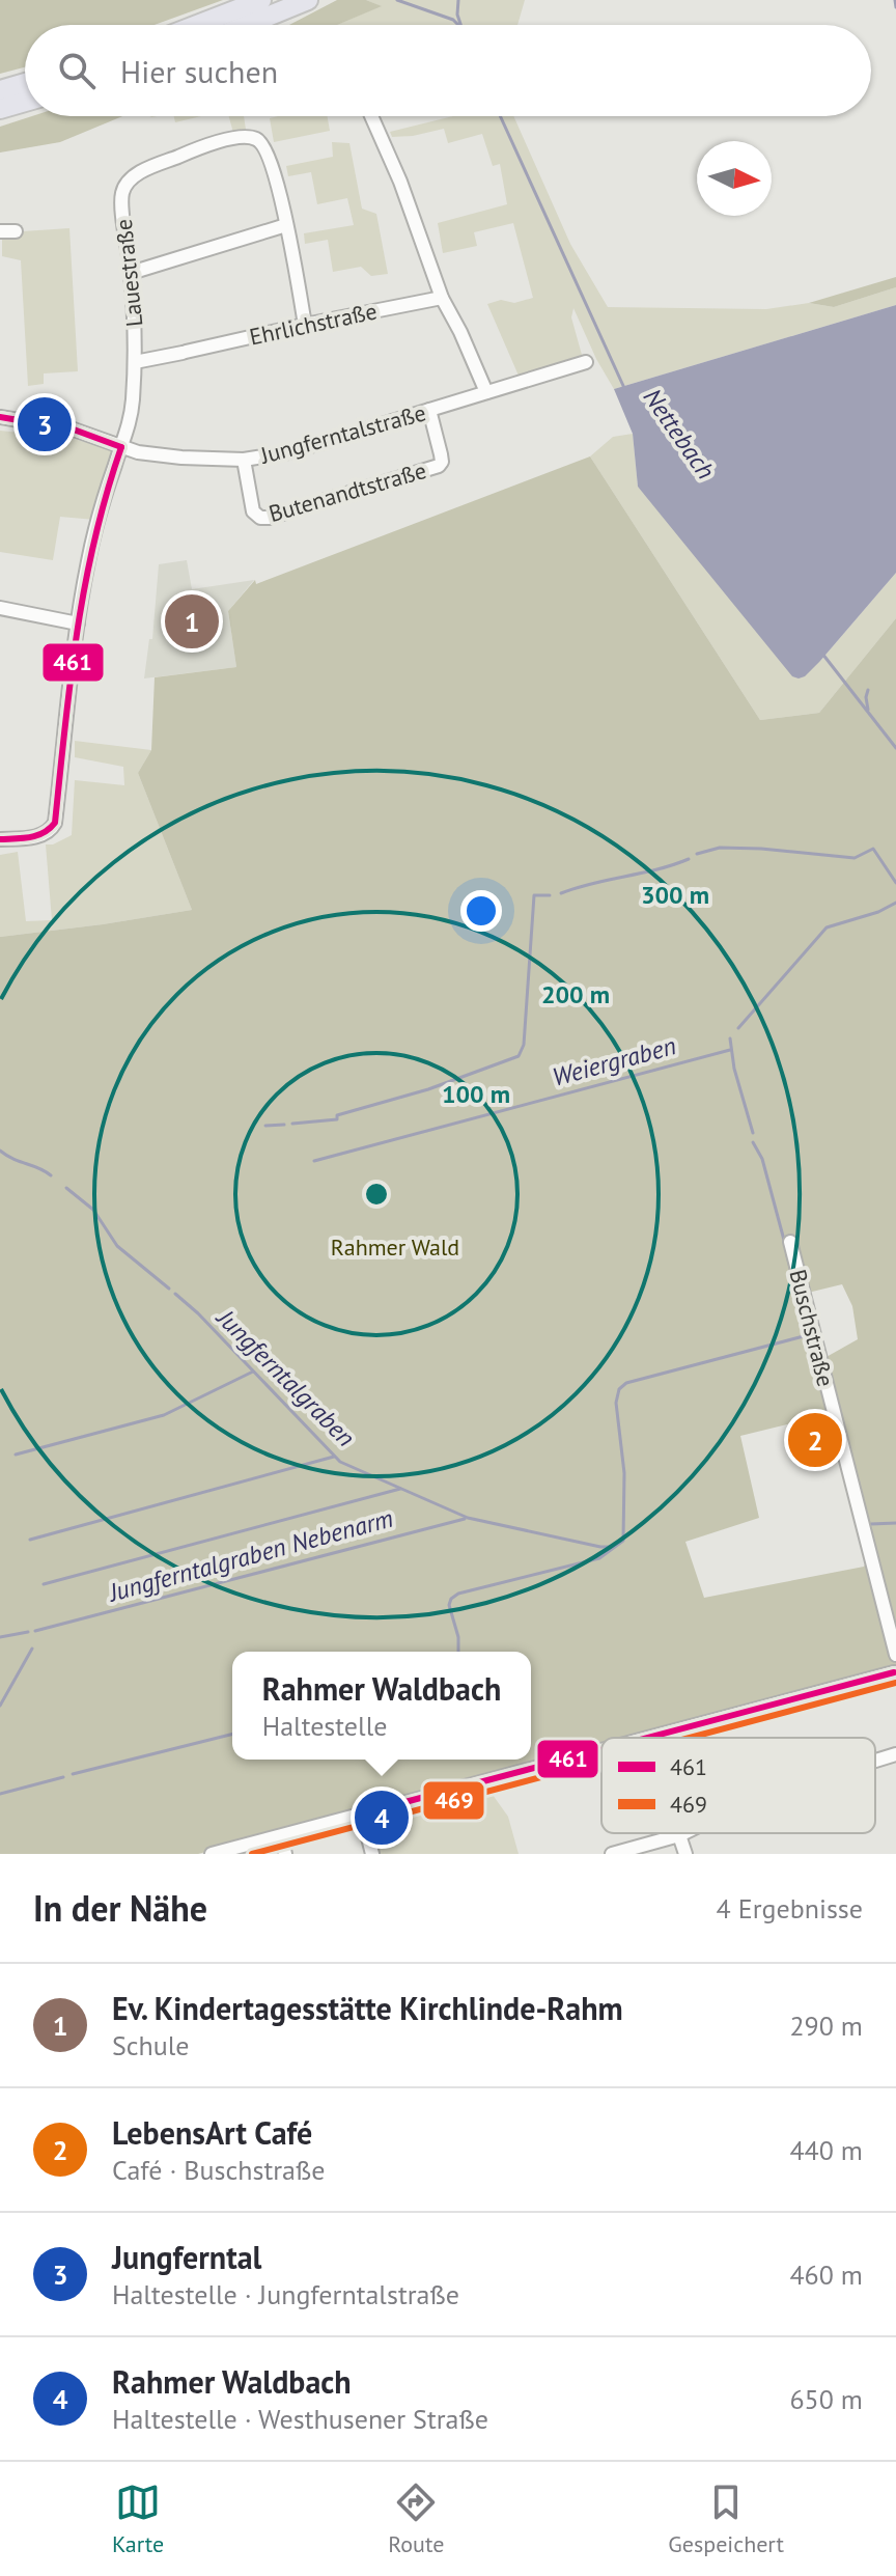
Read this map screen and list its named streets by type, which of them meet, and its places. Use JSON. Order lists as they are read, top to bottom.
{
  "streets": {
    "street": [
      "Lauestraße",
      "Ehrlichstraße",
      "Jungferntalstraße",
      "Butenandtstraße",
      "Buschstraße"
    ]
  },
  "crossings": [
    ["Lauestraße", "Ehrlichstraße"],
    ["Lauestraße", "Jungferntalstraße"],
    ["Jungferntalstraße", "Butenandtstraße"]
  ],
  "water": [
    "Nettebach",
    "Weiergraben",
    "Jungferntalgraben",
    "Jungferntalgraben Nebenarm"
  ],
  "parks": ["Rahmer Wald"],
  "lines": ["transit line 461", "transit line 469"],
  "legend": ["461", "469"],
  "north": "right",
  "page": {
    "search": "Hier suchen",
    "pins": [
      "3",
      "1",
      "2",
      "4"
    ],
    "popup": ["Rahmer Waldbach", "Haltestelle"],
    "heading": ["In der Nähe", "4 Ergebnisse"],
    "list": [
      {
        "mark": "1",
        "name": "Ev. Kindertagesstätte Kirchlinde-Rahm",
        "note": "Schule",
        "value": "290 m"
      },
      {
        "mark": "2",
        "name": "LebensArt Café",
        "note": "Café · Buschstraße",
        "value": "440 m"
      },
      {
        "mark": "3",
        "name": "Jungferntal",
        "note": "Haltestelle · Jungferntalstraße",
        "value": "460 m"
      },
      {
        "mark": "4",
        "name": "Rahmer Waldbach",
        "note": "Haltestelle · Westhusener Straße",
        "value": "650 m"
      }
    ],
    "nav": ["Karte", "Route", "Gespeichert"]
  },
  "rings": ["300 m", "200 m", "100 m"]
}
